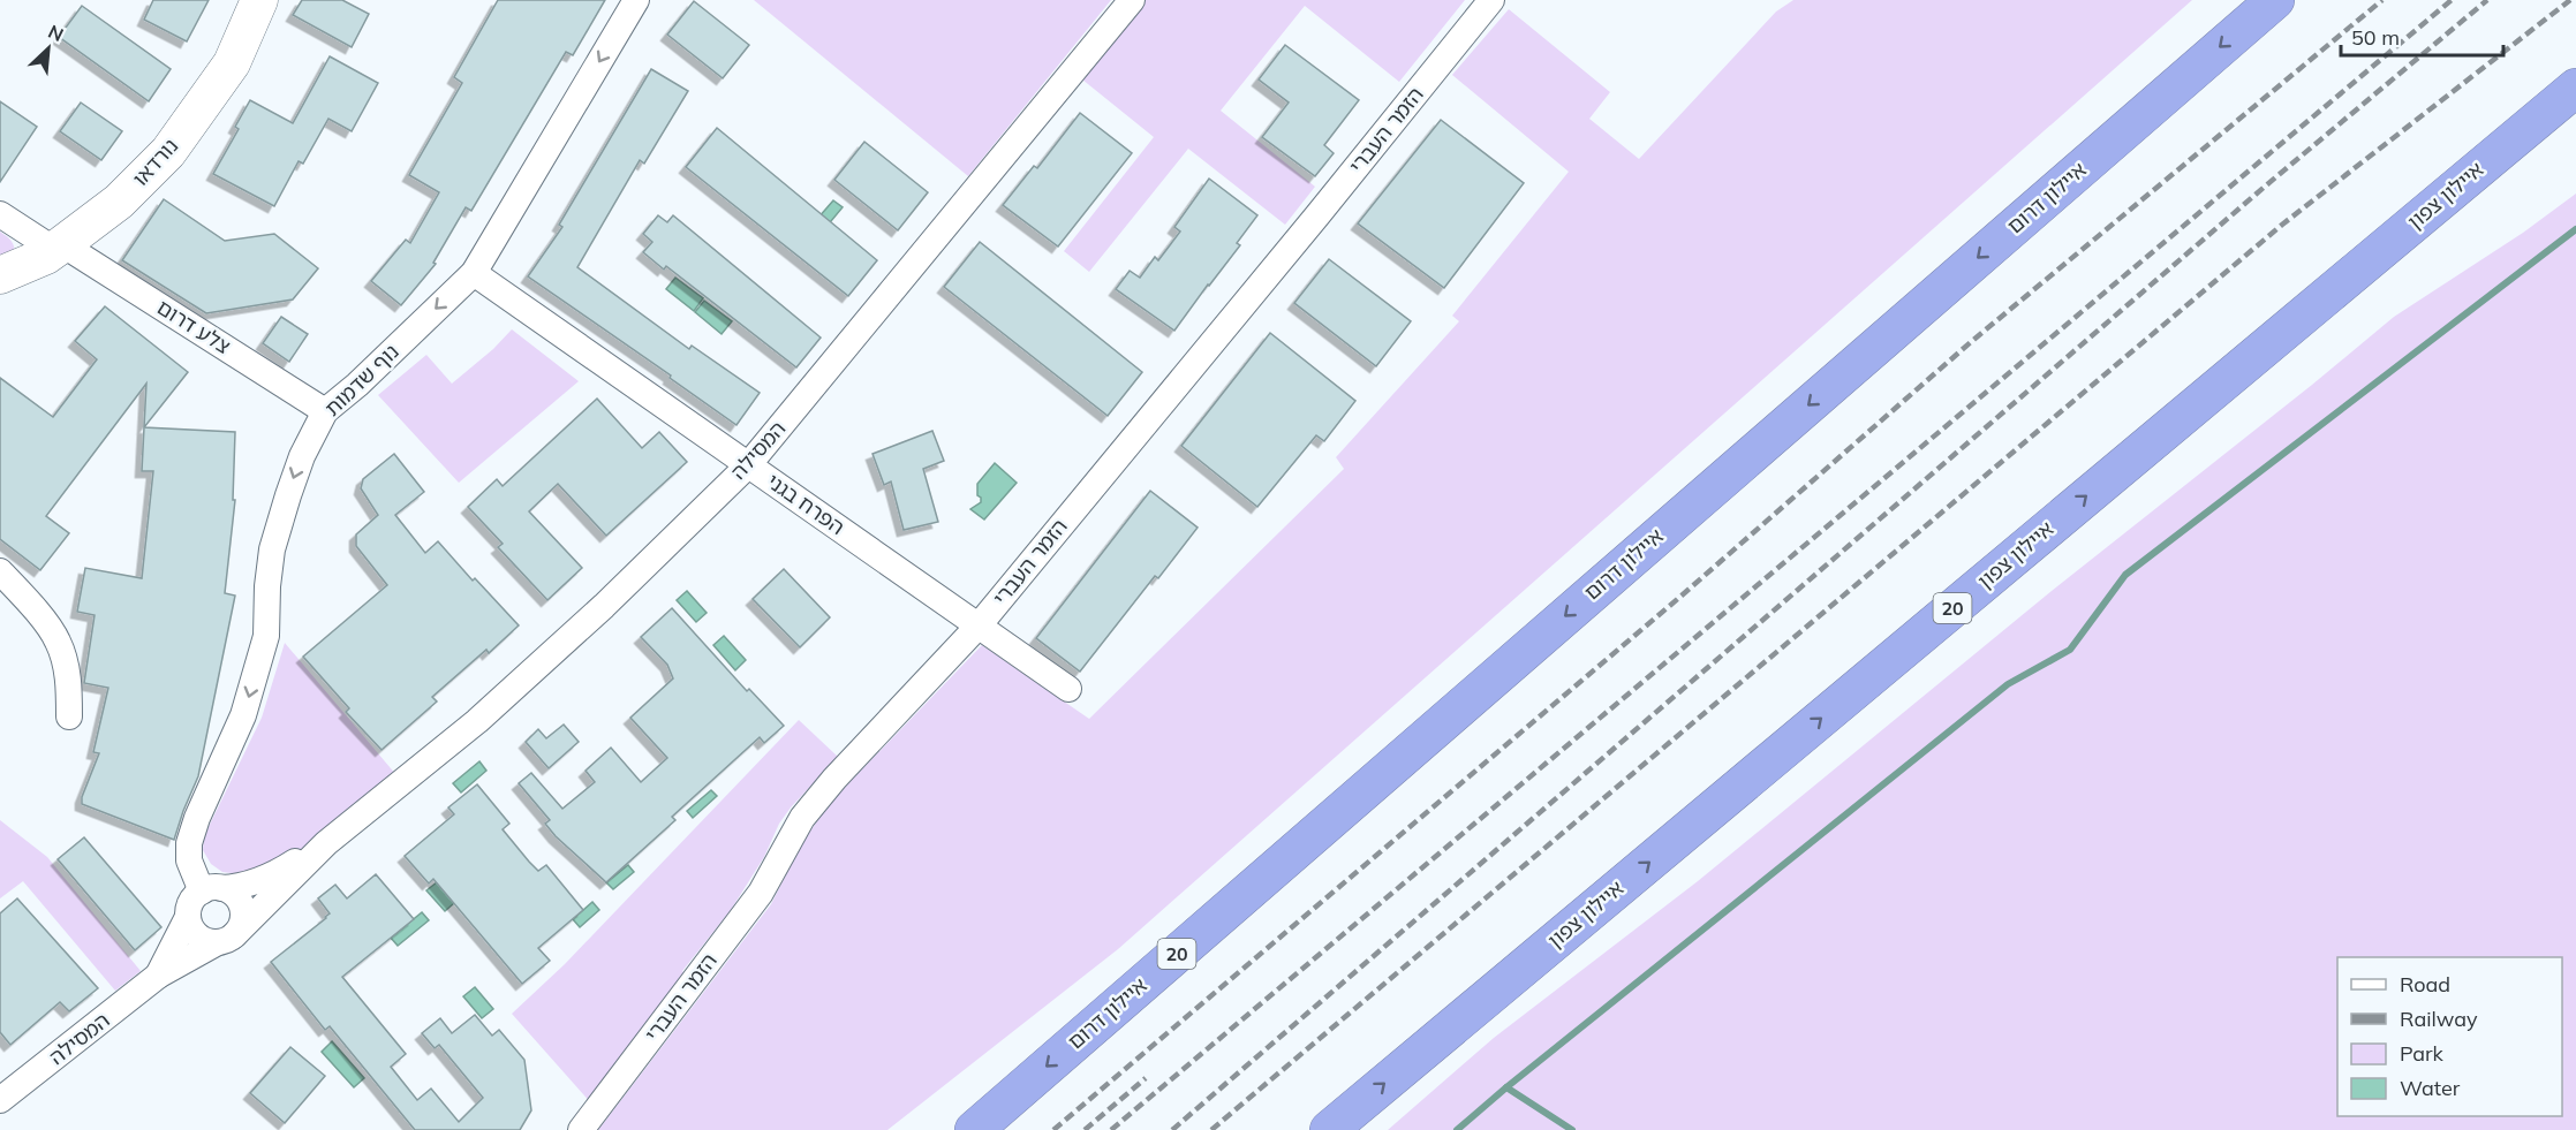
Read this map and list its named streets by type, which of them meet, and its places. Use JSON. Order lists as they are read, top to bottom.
{
  "streets": {
    "highway": ["איילון צפון", "איילון דרום", "20"],
    "street": [
      "הזמר העברי",
      "נורדאו",
      "צלע דרום",
      "נוף שדמות",
      "המסילה",
      "הפרח בגני"
    ]
  },
  "crossings": [
    ["הזמר העברי", "הפרח בגני"],
    ["נורדאו", "צלע דרום"],
    ["צלע דרום", "נוף שדמות"],
    ["נוף שדמות", "המסילה"],
    ["נוף שדמות", "הפרח בגני"],
    ["המסילה", "הפרח בגני"]
  ],
  "one_way": ["איילון צפון", "איילון דרום", "נוף שדמות"],
  "legend": [
    "Road",
    "Railway",
    "Park",
    "Water"
  ],
  "scale_bar": "50 m",
  "north": "top right"
}
